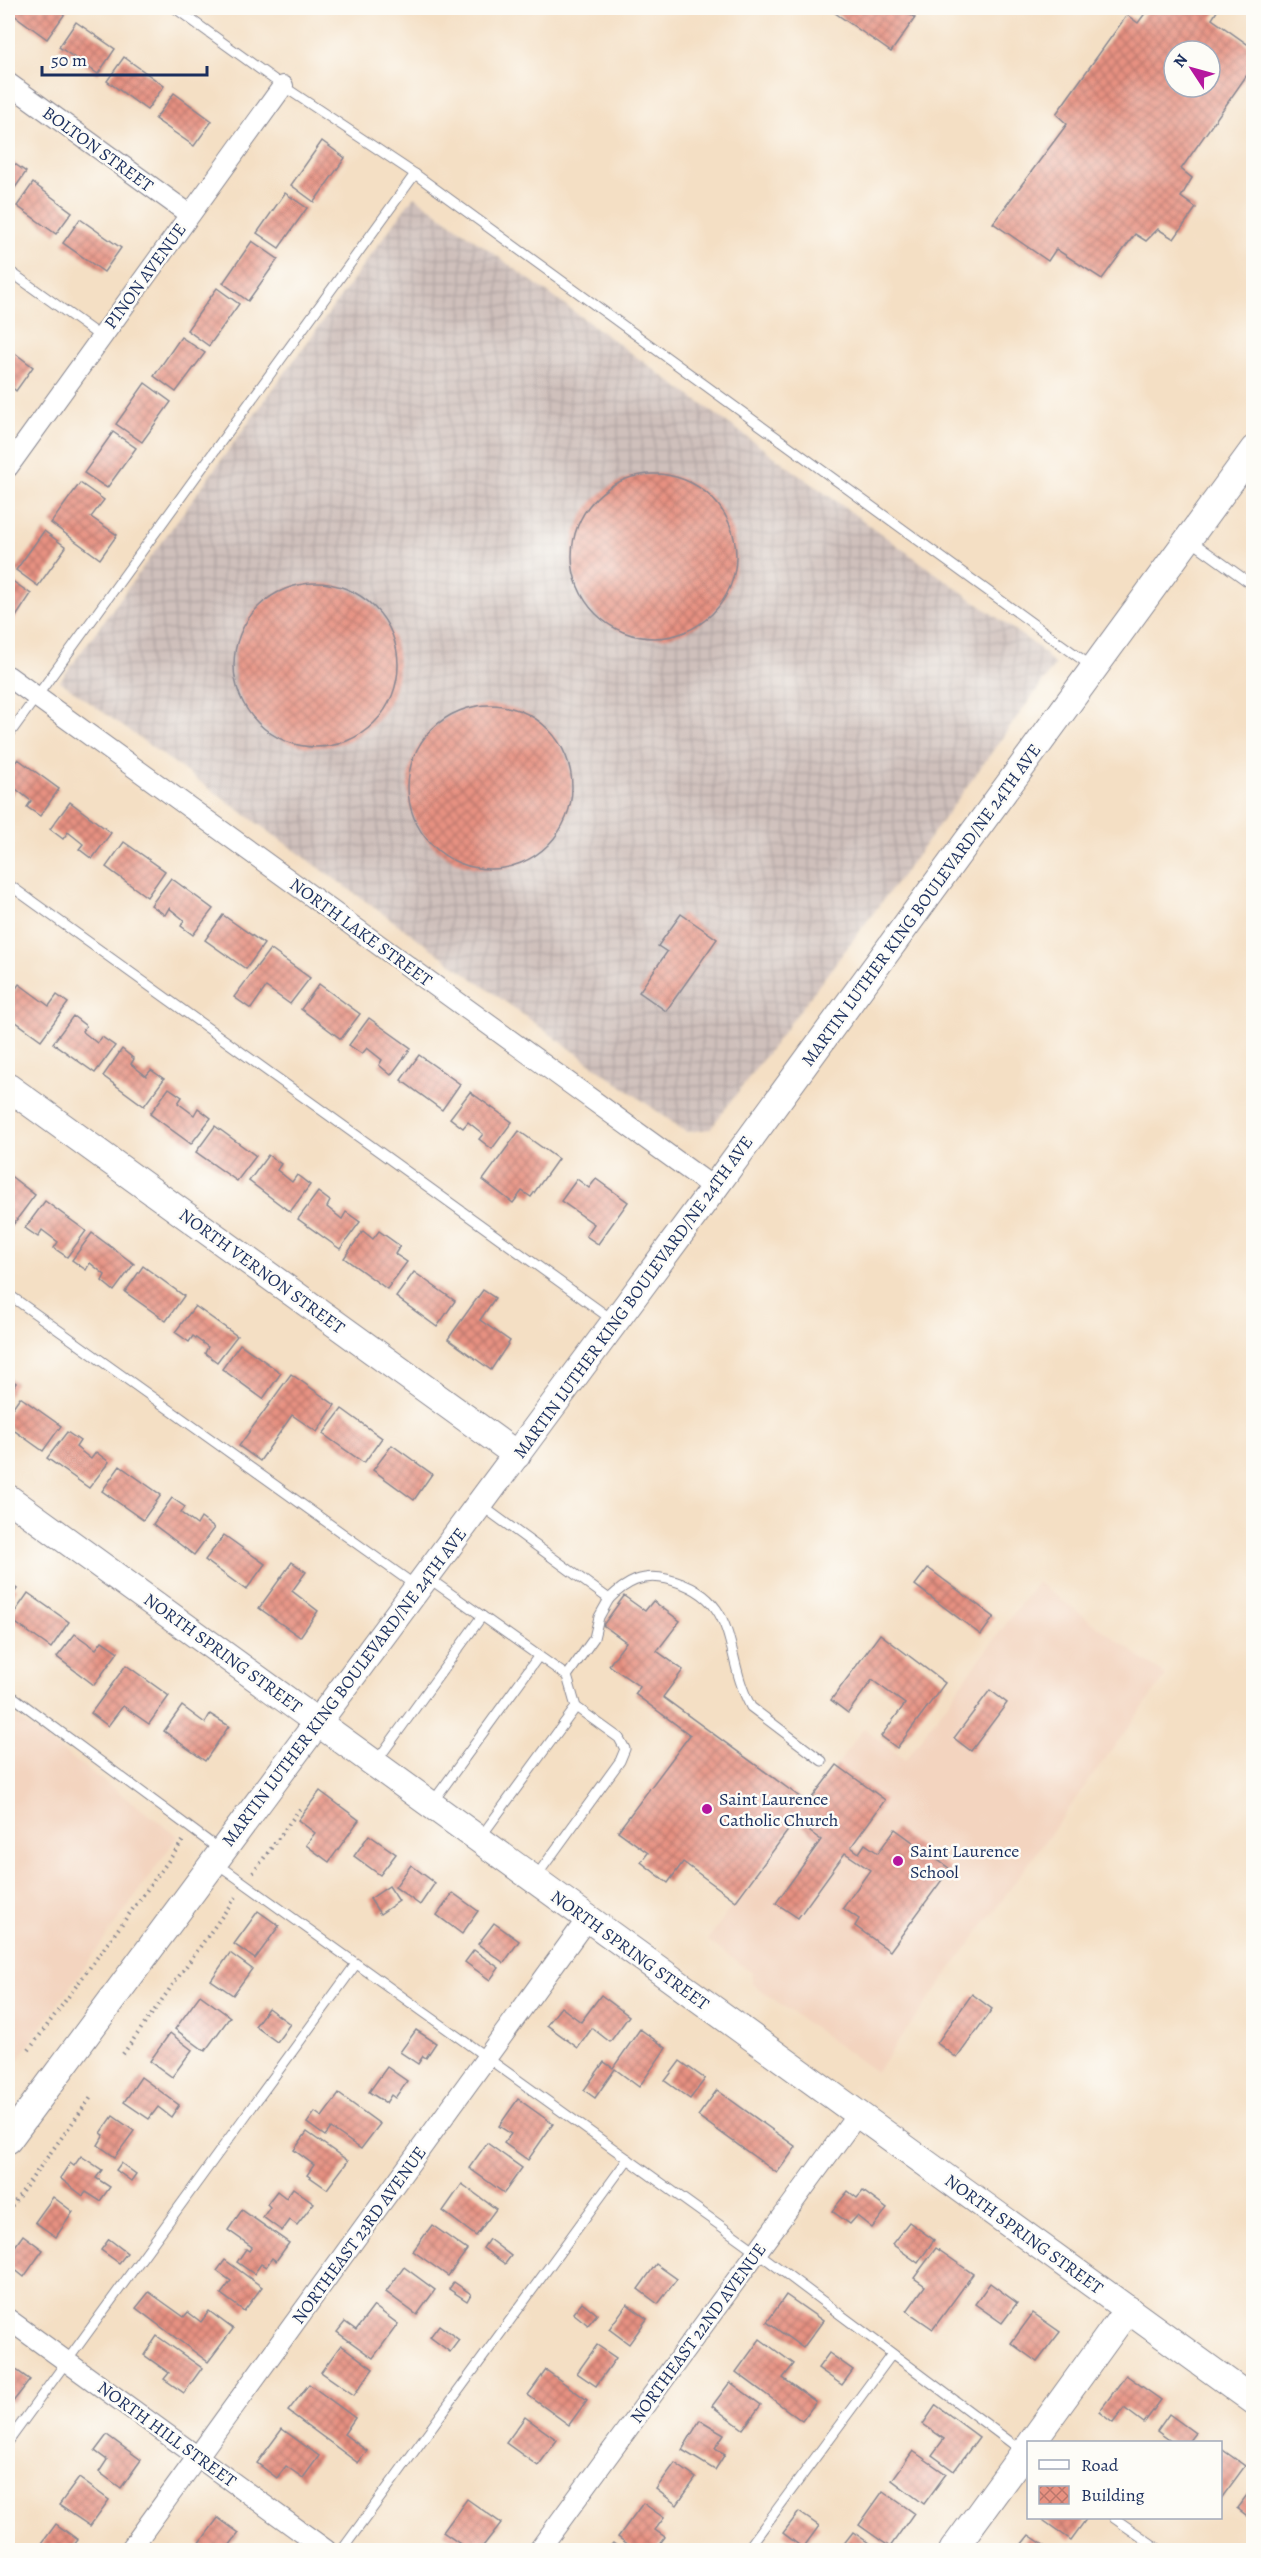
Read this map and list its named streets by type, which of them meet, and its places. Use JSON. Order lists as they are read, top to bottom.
{
  "streets": {
    "street": [
      "BOLTON STREET",
      "PINON AVENUE",
      "MARTIN LUTHER KING BOULEVARD/NE 24TH AVE",
      "NORTH LAKE STREET",
      "NORTH VERNON STREET",
      "NORTH SPRING STREET",
      "NORTHEAST 23RD AVENUE",
      "NORTHEAST 22ND AVENUE",
      "NORTH HILL STREET"
    ]
  },
  "crossings": [
    ["BOLTON STREET", "PINON AVENUE"],
    ["MARTIN LUTHER KING BOULEVARD/NE 24TH AVE", "NORTH LAKE STREET"],
    ["MARTIN LUTHER KING BOULEVARD/NE 24TH AVE", "NORTH VERNON STREET"],
    ["MARTIN LUTHER KING BOULEVARD/NE 24TH AVE", "NORTH SPRING STREET"],
    ["NORTH SPRING STREET", "NORTHEAST 23RD AVENUE"],
    ["NORTH SPRING STREET", "NORTHEAST 22ND AVENUE"],
    ["NORTHEAST 23RD AVENUE", "NORTH HILL STREET"]
  ],
  "places": ["Saint Laurence Catholic Church", "Saint Laurence School"],
  "legend": ["Road", "Building"],
  "scale_bar": "50 m",
  "north": "top left"
}
